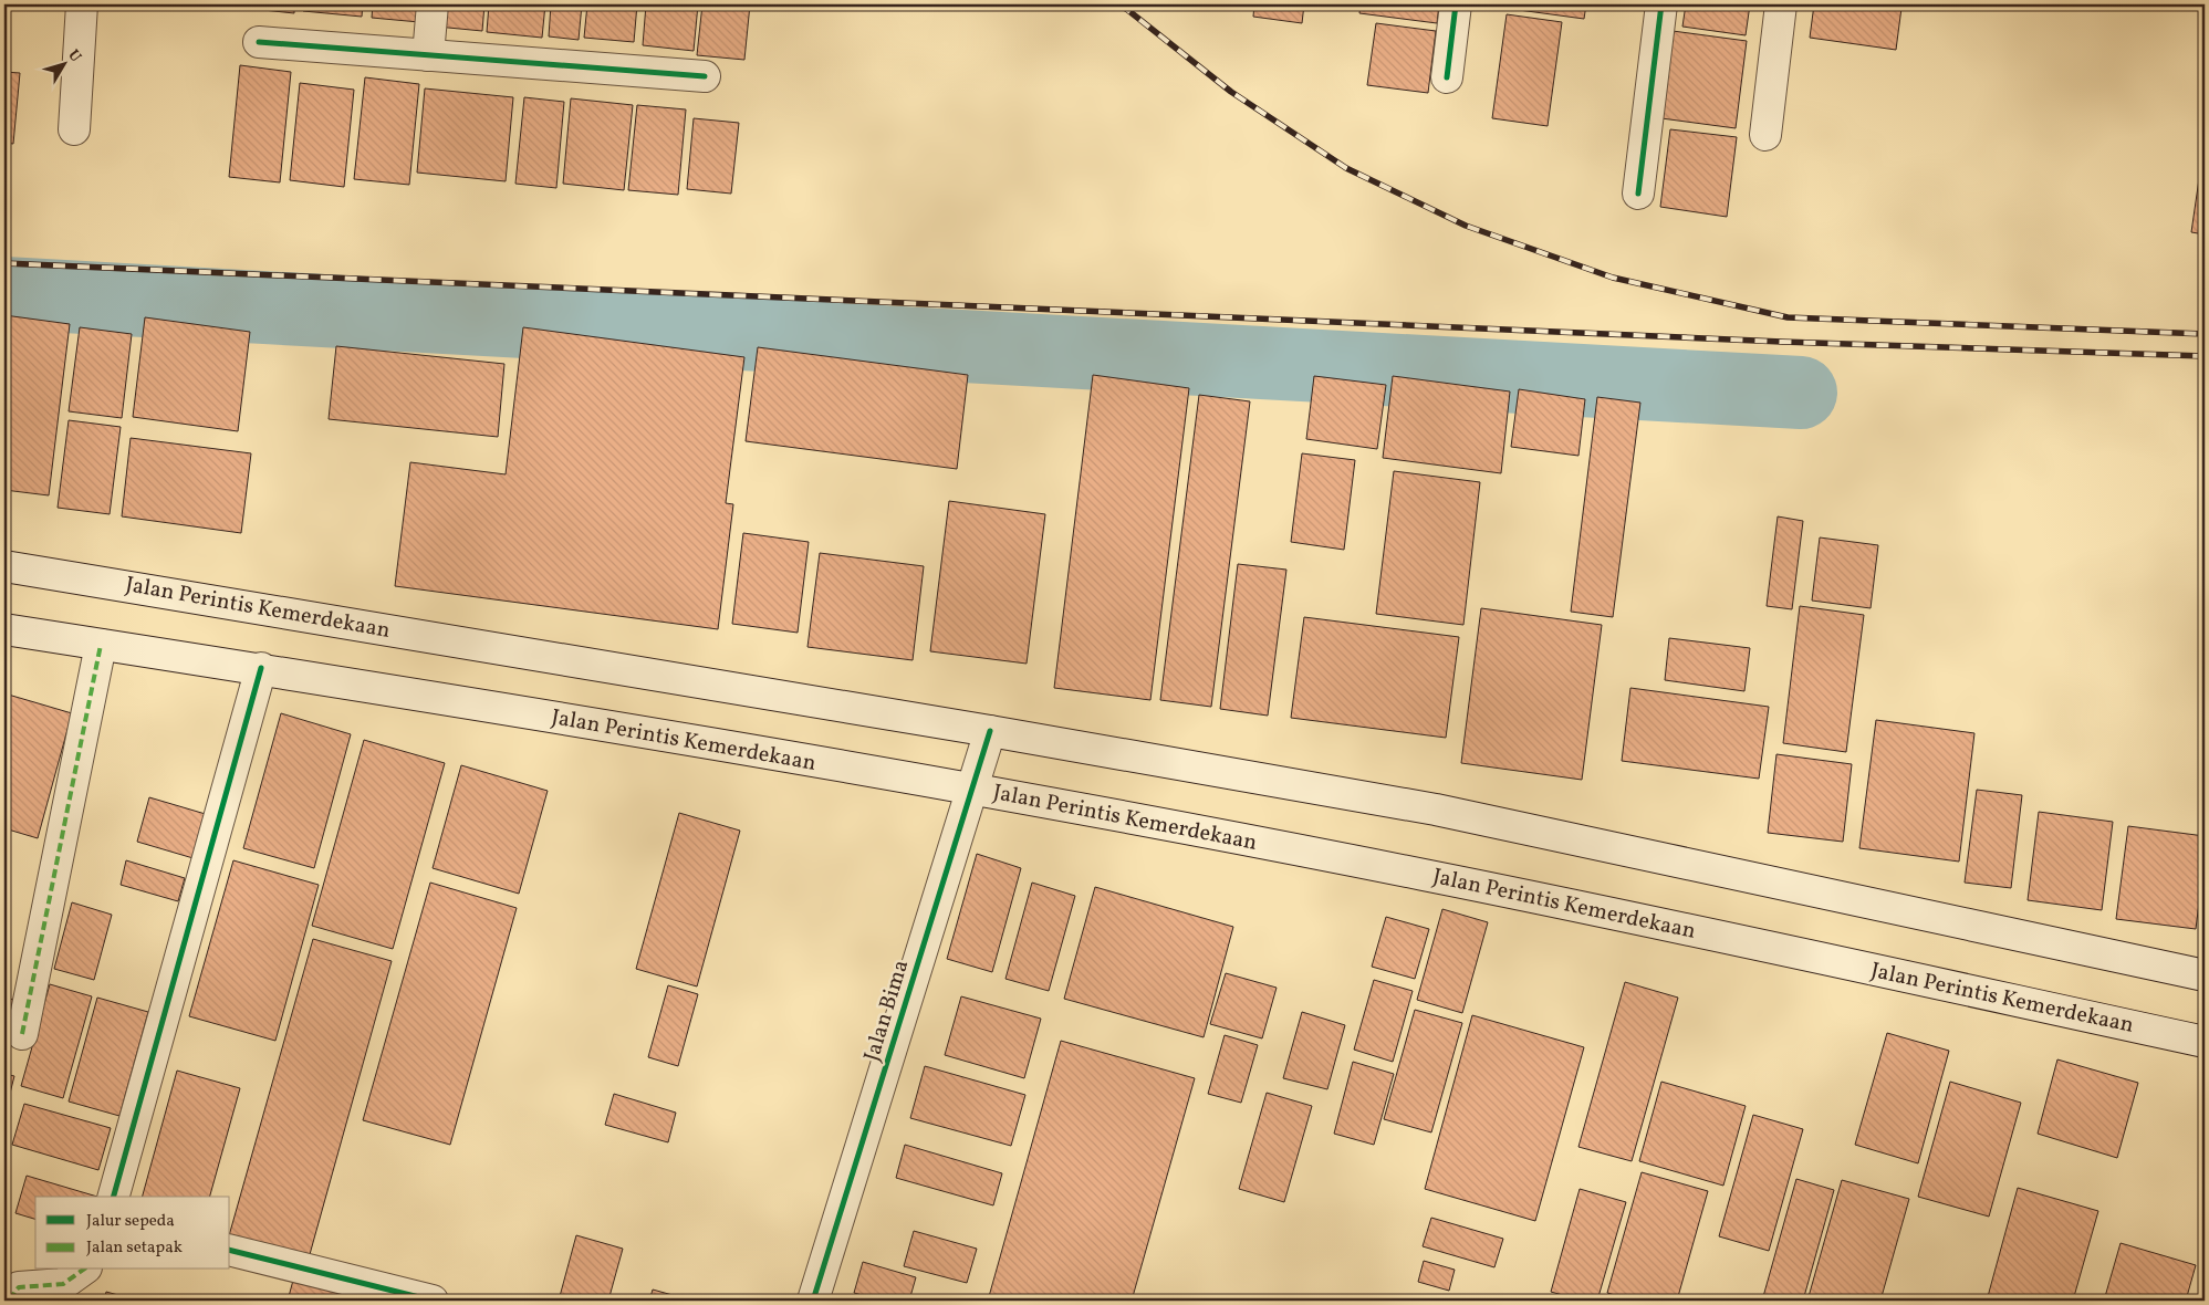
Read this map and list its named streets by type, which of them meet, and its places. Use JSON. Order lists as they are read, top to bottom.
{
  "streets": {
    "main road": ["Jalan Perintis Kemerdekaan", "Jalan Bima"]
  },
  "crossings": [
    ["Jalan Perintis Kemerdekaan", "Jalan Bima"]
  ],
  "legend": ["Jalur sepeda", "Jalan setapak"],
  "north": "top right"
}
